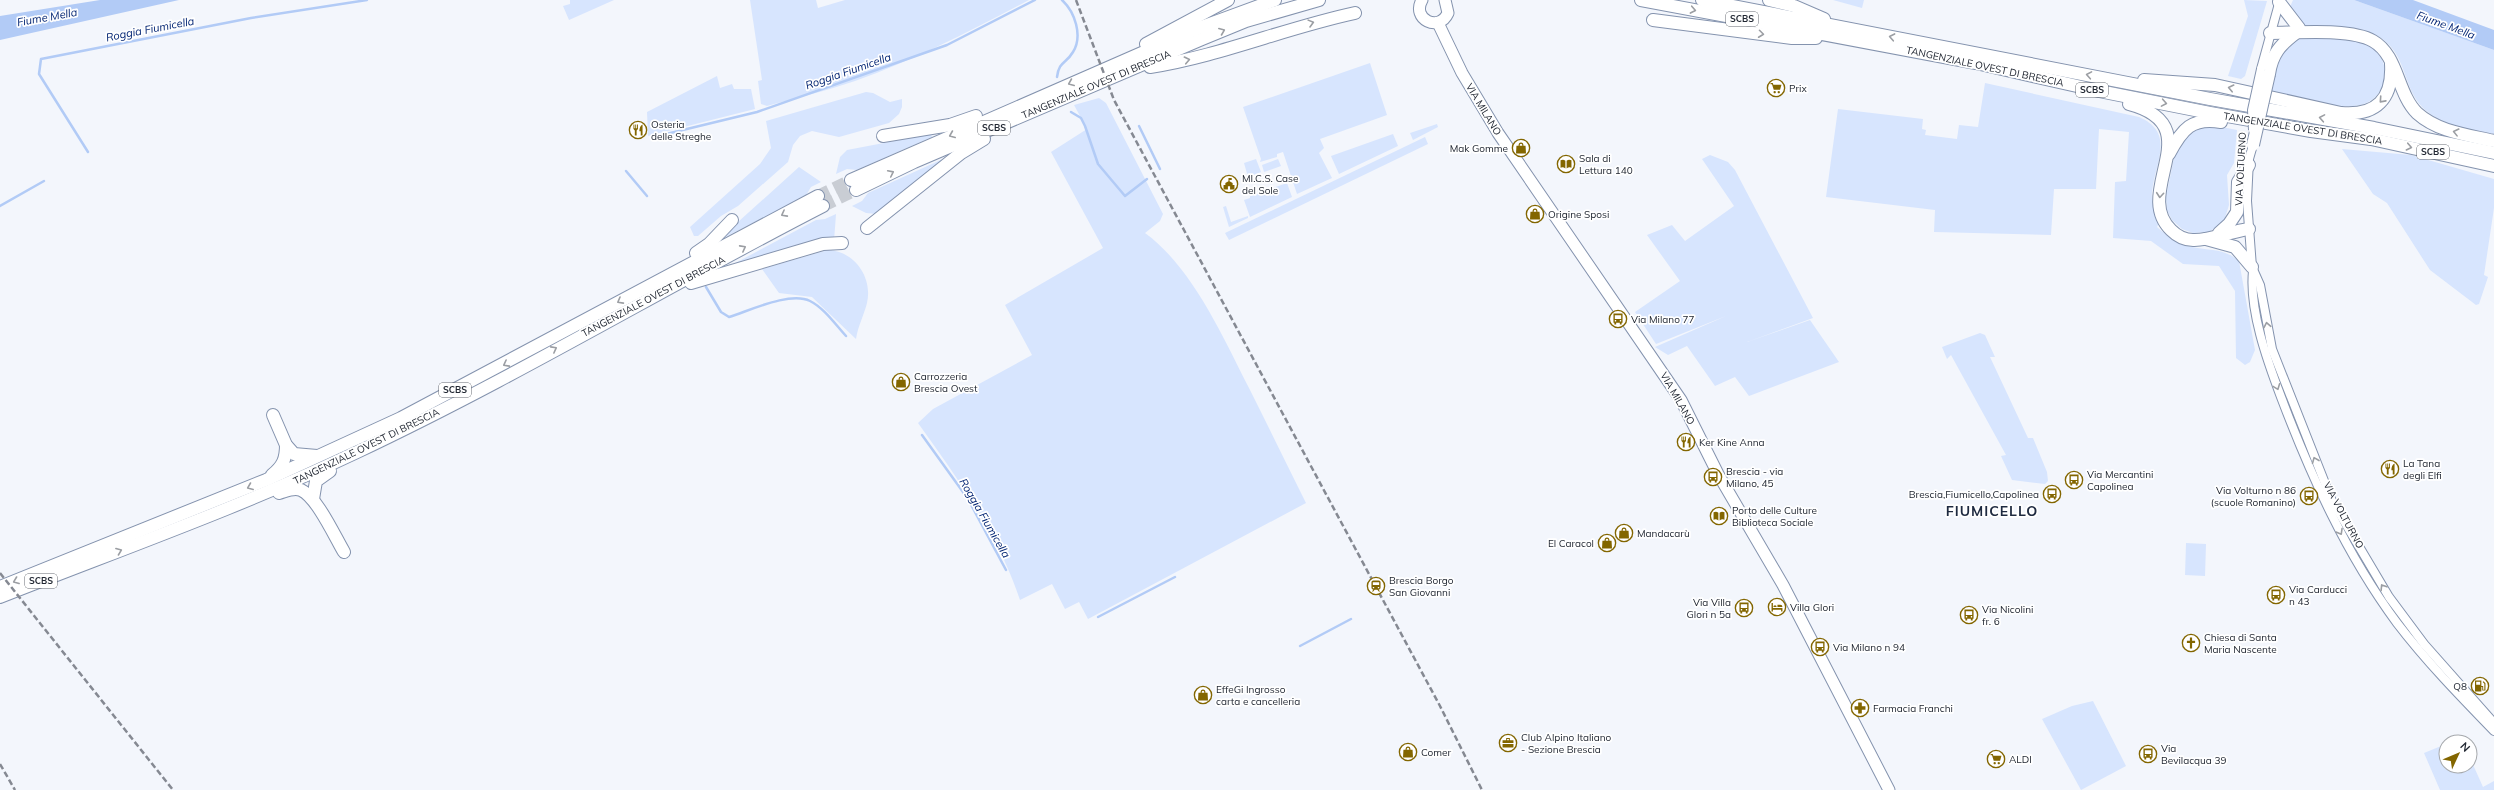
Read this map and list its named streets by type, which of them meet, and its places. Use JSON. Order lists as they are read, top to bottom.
{
  "streets": {
    "highway": ["SCBS", "TANGENZIALE OVEST DI BRESCIA"],
    "main road": ["VIA MILANO"],
    "street": ["VIA VOLTURNO"]
  },
  "districts": ["FIUMICELLO"],
  "water": ["Fiume Mella", "Roggia Fiumicella"],
  "places": {
    "supermarket": ["Prix", "ALDI"],
    "restaurant": ["Osteria delle Streghe", "Ker Kine Anna", "La Tana degli Elfi"],
    "shop": [
      "Mak Gomme",
      "Origine Sposi",
      "Carrozzeria Brescia Ovest",
      "Mandacarù",
      "El Caracol",
      "EffeGi Ingrosso carta e cancelleria",
      "Comer"
    ],
    "library": ["Sala di Lettura 140", "Porto delle Culture Biblioteca Sociale"],
    "public building": ["MI.C.S. Case del Sole"],
    "bus stop": [
      "Via Milano 77",
      "Brescia - via Milano, 45",
      "Via Mercantini Capolinea",
      "Brescia,Fiumicello,Capolinea",
      "Via Volturno n 86 (scuole Romanino)",
      "Via Carducci n 43",
      "Via Villa Glori n 5a",
      "Via Nicolini fr. 6",
      "Via Milano n 94",
      "Via Bevilacqua 39"
    ],
    "station": ["Brescia Borgo San Giovanni"],
    "hotel": ["Villa Glori"],
    "church": ["Chiesa di Santa Maria Nascente"],
    "fuel station": ["Q8"],
    "pharmacy": ["Farmacia Franchi"],
    "office": ["Club Alpino Italiano - Sezione Brescia"]
  },
  "north": "top right"
}
